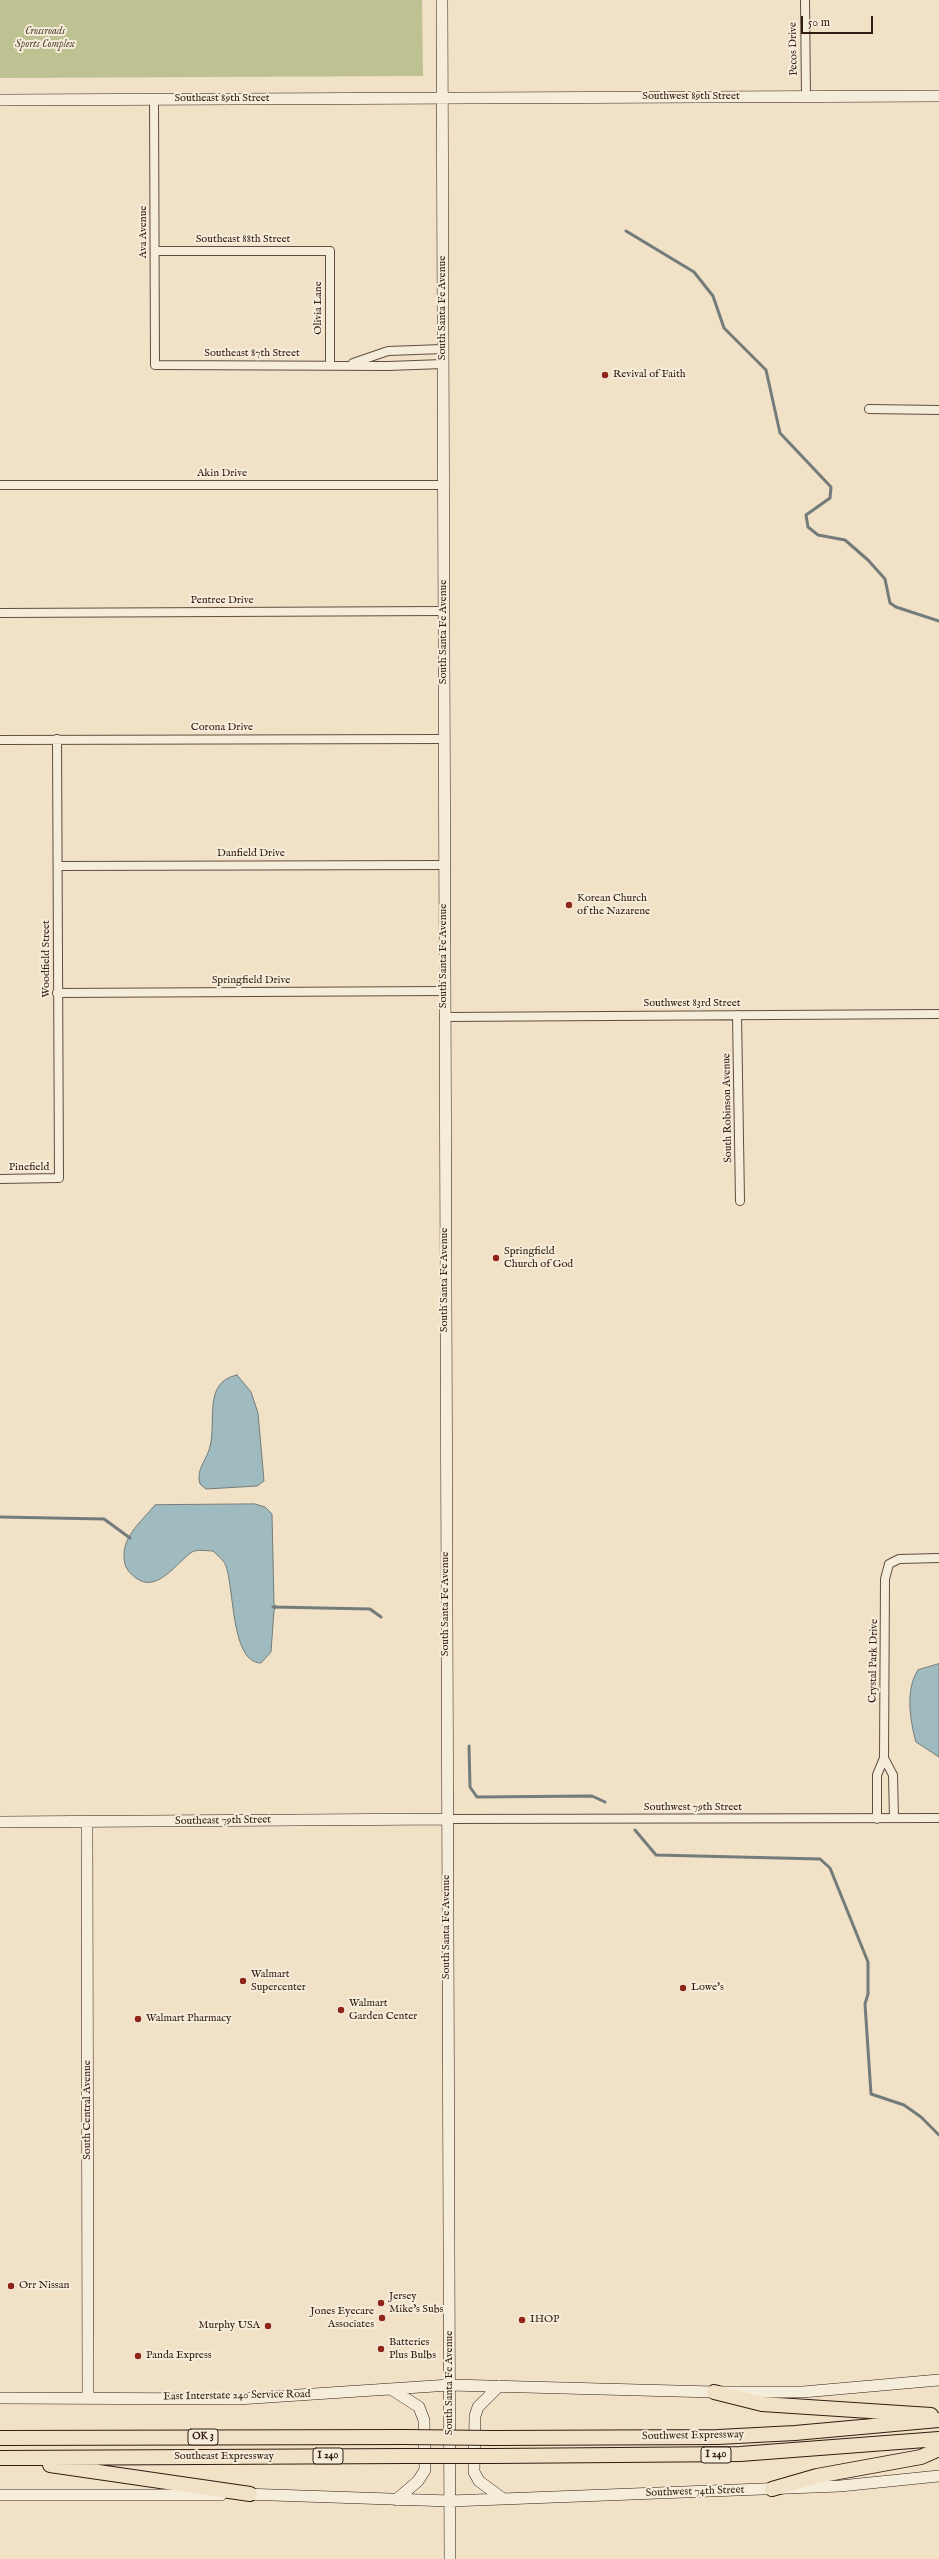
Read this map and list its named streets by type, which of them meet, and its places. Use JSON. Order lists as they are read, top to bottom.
{
  "streets": {
    "highway": [
      "Southwest Expressway",
      "OK 3",
      "I 240",
      "Southeast Expressway"
    ],
    "main road": [
      "Southwest 89th Street",
      "Southeast 89th Street",
      "South Santa Fe Avenue",
      "Southeast 79th Street",
      "South Central Avenue",
      "East Interstate 240 Service Road",
      "Southwest 74th Street"
    ],
    "street": [
      "Pecos Drive",
      "Ava Avenue",
      "Southeast 88th Street",
      "Olivia Lane",
      "Southeast 87th Street",
      "Akin Drive",
      "Pentree Drive",
      "Corona Drive",
      "Danfield Drive",
      "Woodfield Street",
      "Springfield Drive",
      "Southwest 83rd Street",
      "South Robinson Avenue",
      "Pinefield",
      "Crystal Park Drive",
      "Southwest 79th Street"
    ]
  },
  "crossings": [
    ["Pecos Drive", "Southwest 89th Street"],
    ["Southwest 89th Street", "Southeast 89th Street"],
    ["Southwest 89th Street", "South Santa Fe Avenue"],
    ["Southeast 89th Street", "Ava Avenue"],
    ["Southeast 89th Street", "South Santa Fe Avenue"],
    ["Ava Avenue", "Southeast 88th Street"],
    ["Ava Avenue", "Southeast 87th Street"],
    ["Southeast 88th Street", "Olivia Lane"],
    ["Olivia Lane", "Southeast 87th Street"],
    ["South Santa Fe Avenue", "Southeast 87th Street"],
    ["South Santa Fe Avenue", "Akin Drive"],
    ["South Santa Fe Avenue", "Pentree Drive"],
    ["South Santa Fe Avenue", "Corona Drive"],
    ["South Santa Fe Avenue", "Danfield Drive"],
    ["South Santa Fe Avenue", "Springfield Drive"],
    ["South Santa Fe Avenue", "Southwest 83rd Street"],
    ["South Santa Fe Avenue", "Southwest 79th Street"],
    ["South Santa Fe Avenue", "Southeast 79th Street"],
    ["South Santa Fe Avenue", "East Interstate 240 Service Road"],
    ["South Santa Fe Avenue", "Southwest 74th Street"],
    ["Corona Drive", "Woodfield Street"],
    ["Danfield Drive", "Woodfield Street"],
    ["Woodfield Street", "Springfield Drive"],
    ["Woodfield Street", "Pinefield"],
    ["Southwest 83rd Street", "South Robinson Avenue"],
    ["Crystal Park Drive", "Southwest 79th Street"],
    ["Southwest 79th Street", "Southeast 79th Street"],
    ["Southeast 79th Street", "South Central Avenue"],
    ["South Central Avenue", "East Interstate 240 Service Road"],
    ["Southwest Expressway", "Southeast Expressway"]
  ],
  "parks": ["Crossroads Sports Complex"],
  "places": [
    "Revival of Faith",
    "Korean Church of the Nazarene",
    "Springfield Church of God",
    "Walmart Supercenter",
    "Lowe's",
    "Walmart Garden Center",
    "Walmart Pharmacy",
    "Orr Nissan",
    "Jersey Mike's Subs",
    "Jones Eyecare Associates",
    "IHOP",
    "Murphy USA",
    "Batteries Plus Bulbs",
    "Panda Express"
  ],
  "scale_bar": "50 m"
}
